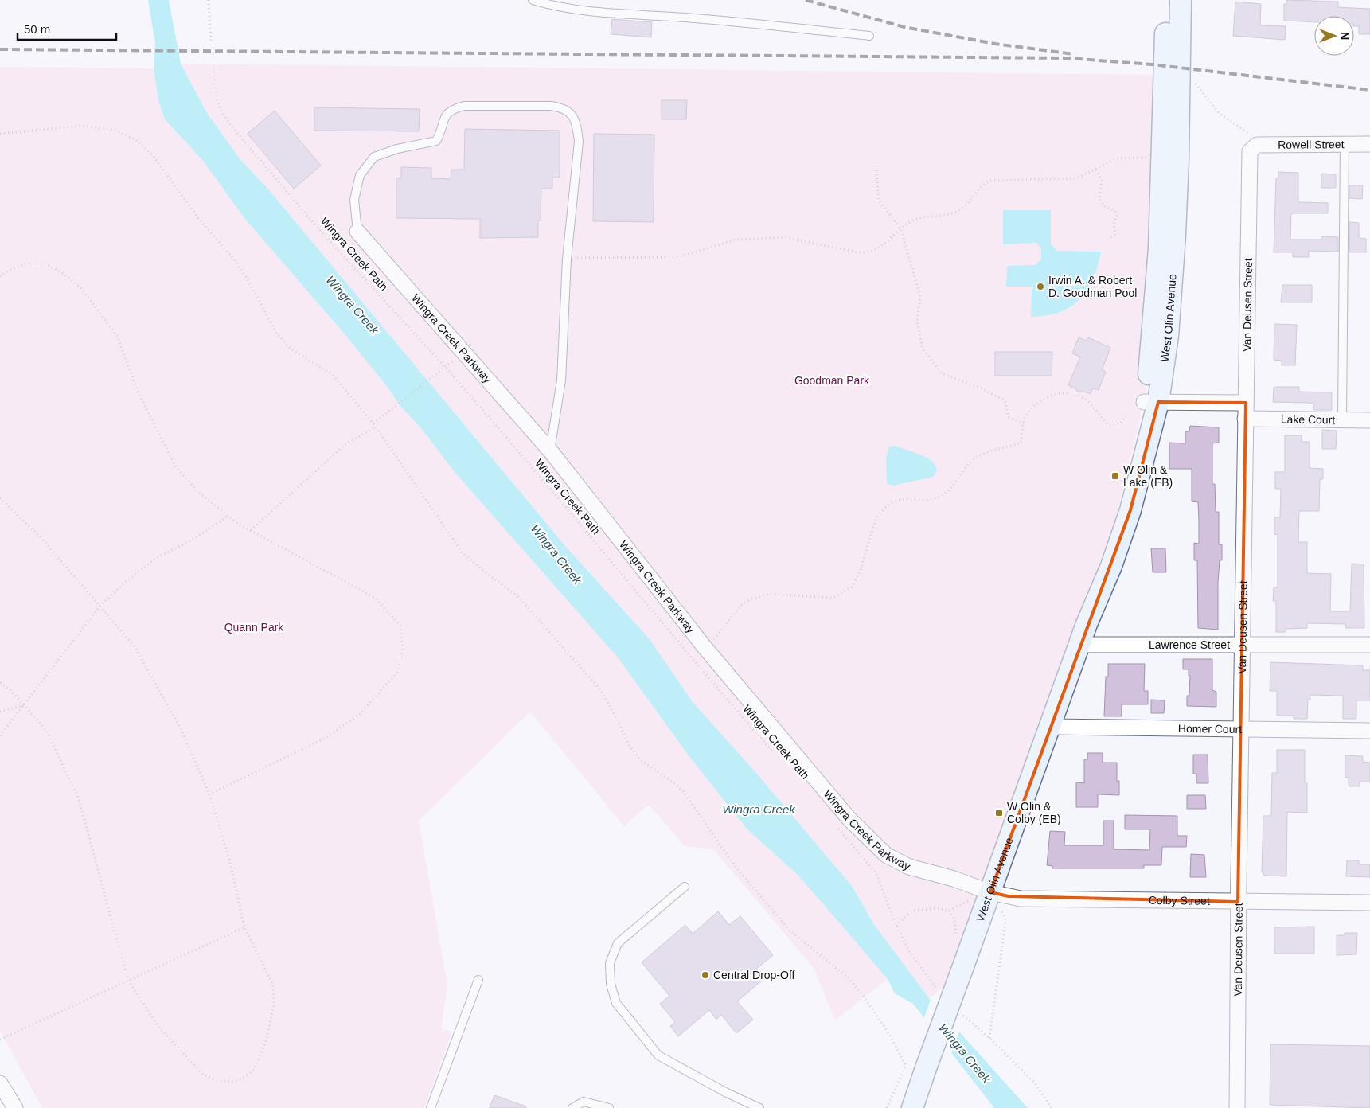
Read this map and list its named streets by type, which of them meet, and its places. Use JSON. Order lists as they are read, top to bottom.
{
  "streets": {
    "street": [
      "Rowell Street",
      "Van Deusen Street",
      "West Olin Avenue",
      "Wingra Creek Parkway",
      "Lake Court",
      "Lawrence Street",
      "Homer Court",
      "Colby Street"
    ],
    "path": ["Wingra Creek Path"]
  },
  "crossings": [
    ["Rowell Street", "Van Deusen Street"],
    ["Van Deusen Street", "Lake Court"],
    ["Van Deusen Street", "Lawrence Street"],
    ["Van Deusen Street", "Homer Court"],
    ["Van Deusen Street", "Colby Street"],
    ["West Olin Avenue", "Wingra Creek Parkway"],
    ["West Olin Avenue", "Lawrence Street"],
    ["West Olin Avenue", "Homer Court"],
    ["West Olin Avenue", "Colby Street"],
    ["Wingra Creek Parkway", "Colby Street"]
  ],
  "water": ["Wingra Creek"],
  "parks": ["Goodman Park", "Quann Park"],
  "places": {
    "other": ["Irwin A. & Robert D. Goodman Pool", "Central Drop-Off"],
    "transit": ["W Olin & Lake (EB)", "W Olin & Colby (EB)"]
  },
  "scale_bar": "50 m",
  "north": "right"
}
